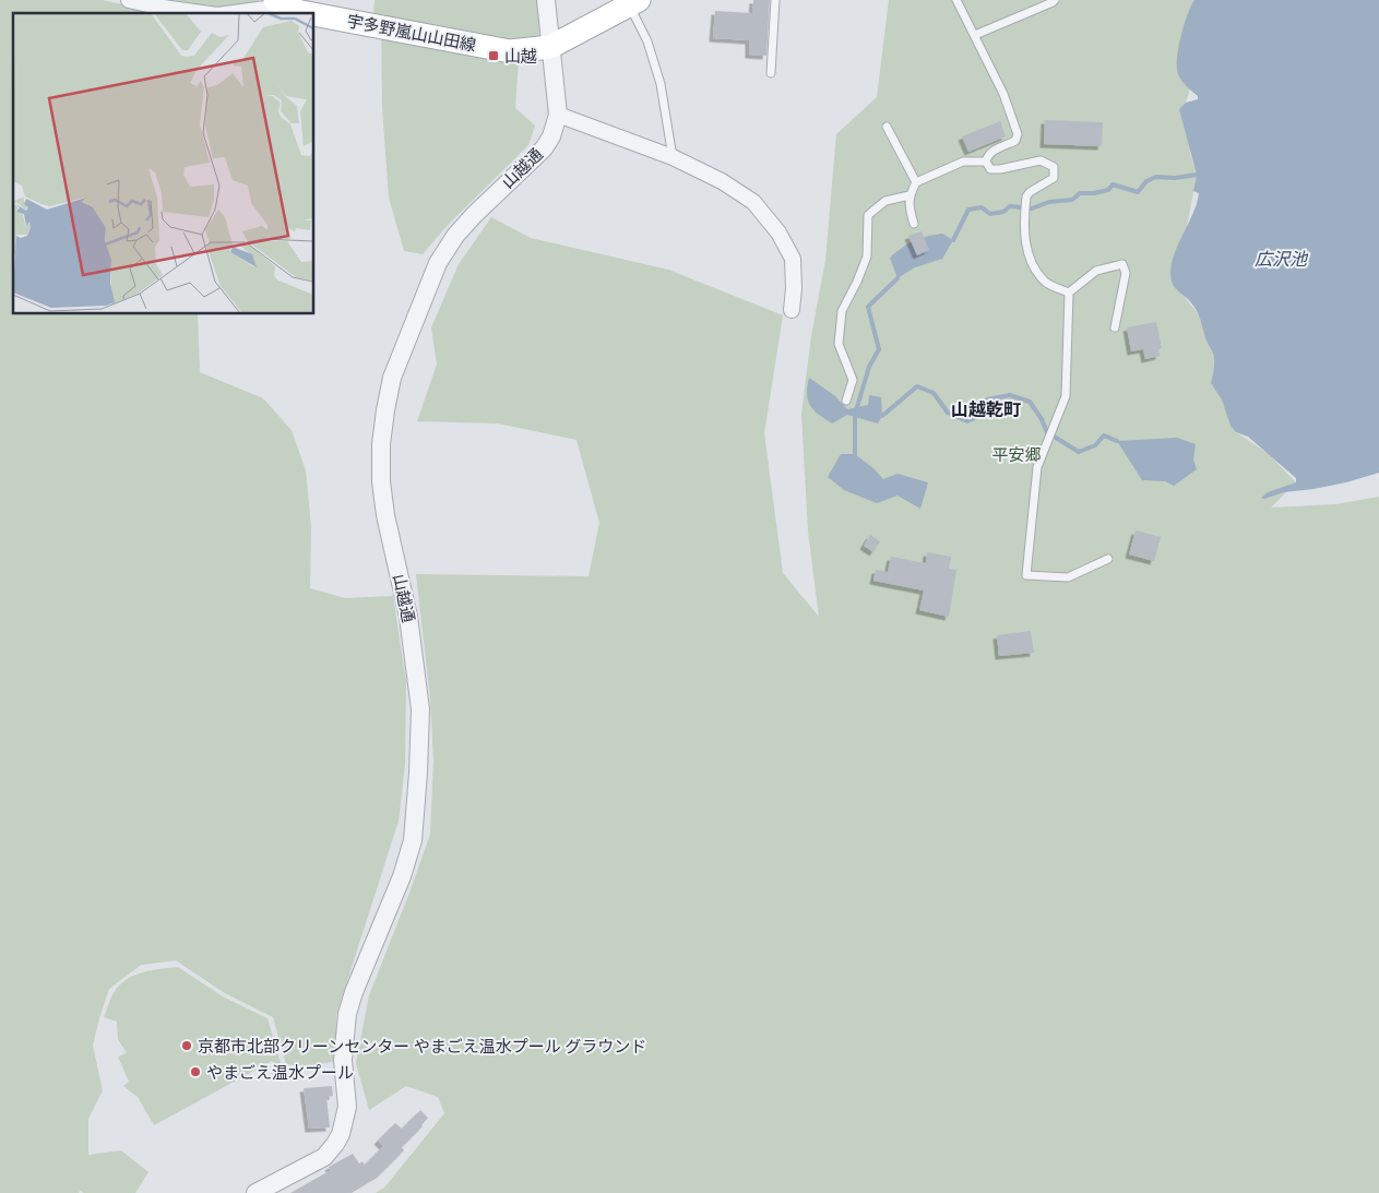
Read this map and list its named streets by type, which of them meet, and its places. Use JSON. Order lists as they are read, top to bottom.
{
  "streets": {
    "main road": ["宇多野嵐山山田線"],
    "street": ["山越通"]
  },
  "crossings": [
    ["宇多野嵐山山田線", "山越通"]
  ],
  "districts": ["山越乾町"],
  "water": ["広沢池"],
  "parks": ["平安郷"],
  "places": {
    "transit": ["山越"],
    "other": ["京都市北部クリーンセンター やまごえ温水プール グラウンド", "やまごえ温水プール"]
  }
}
